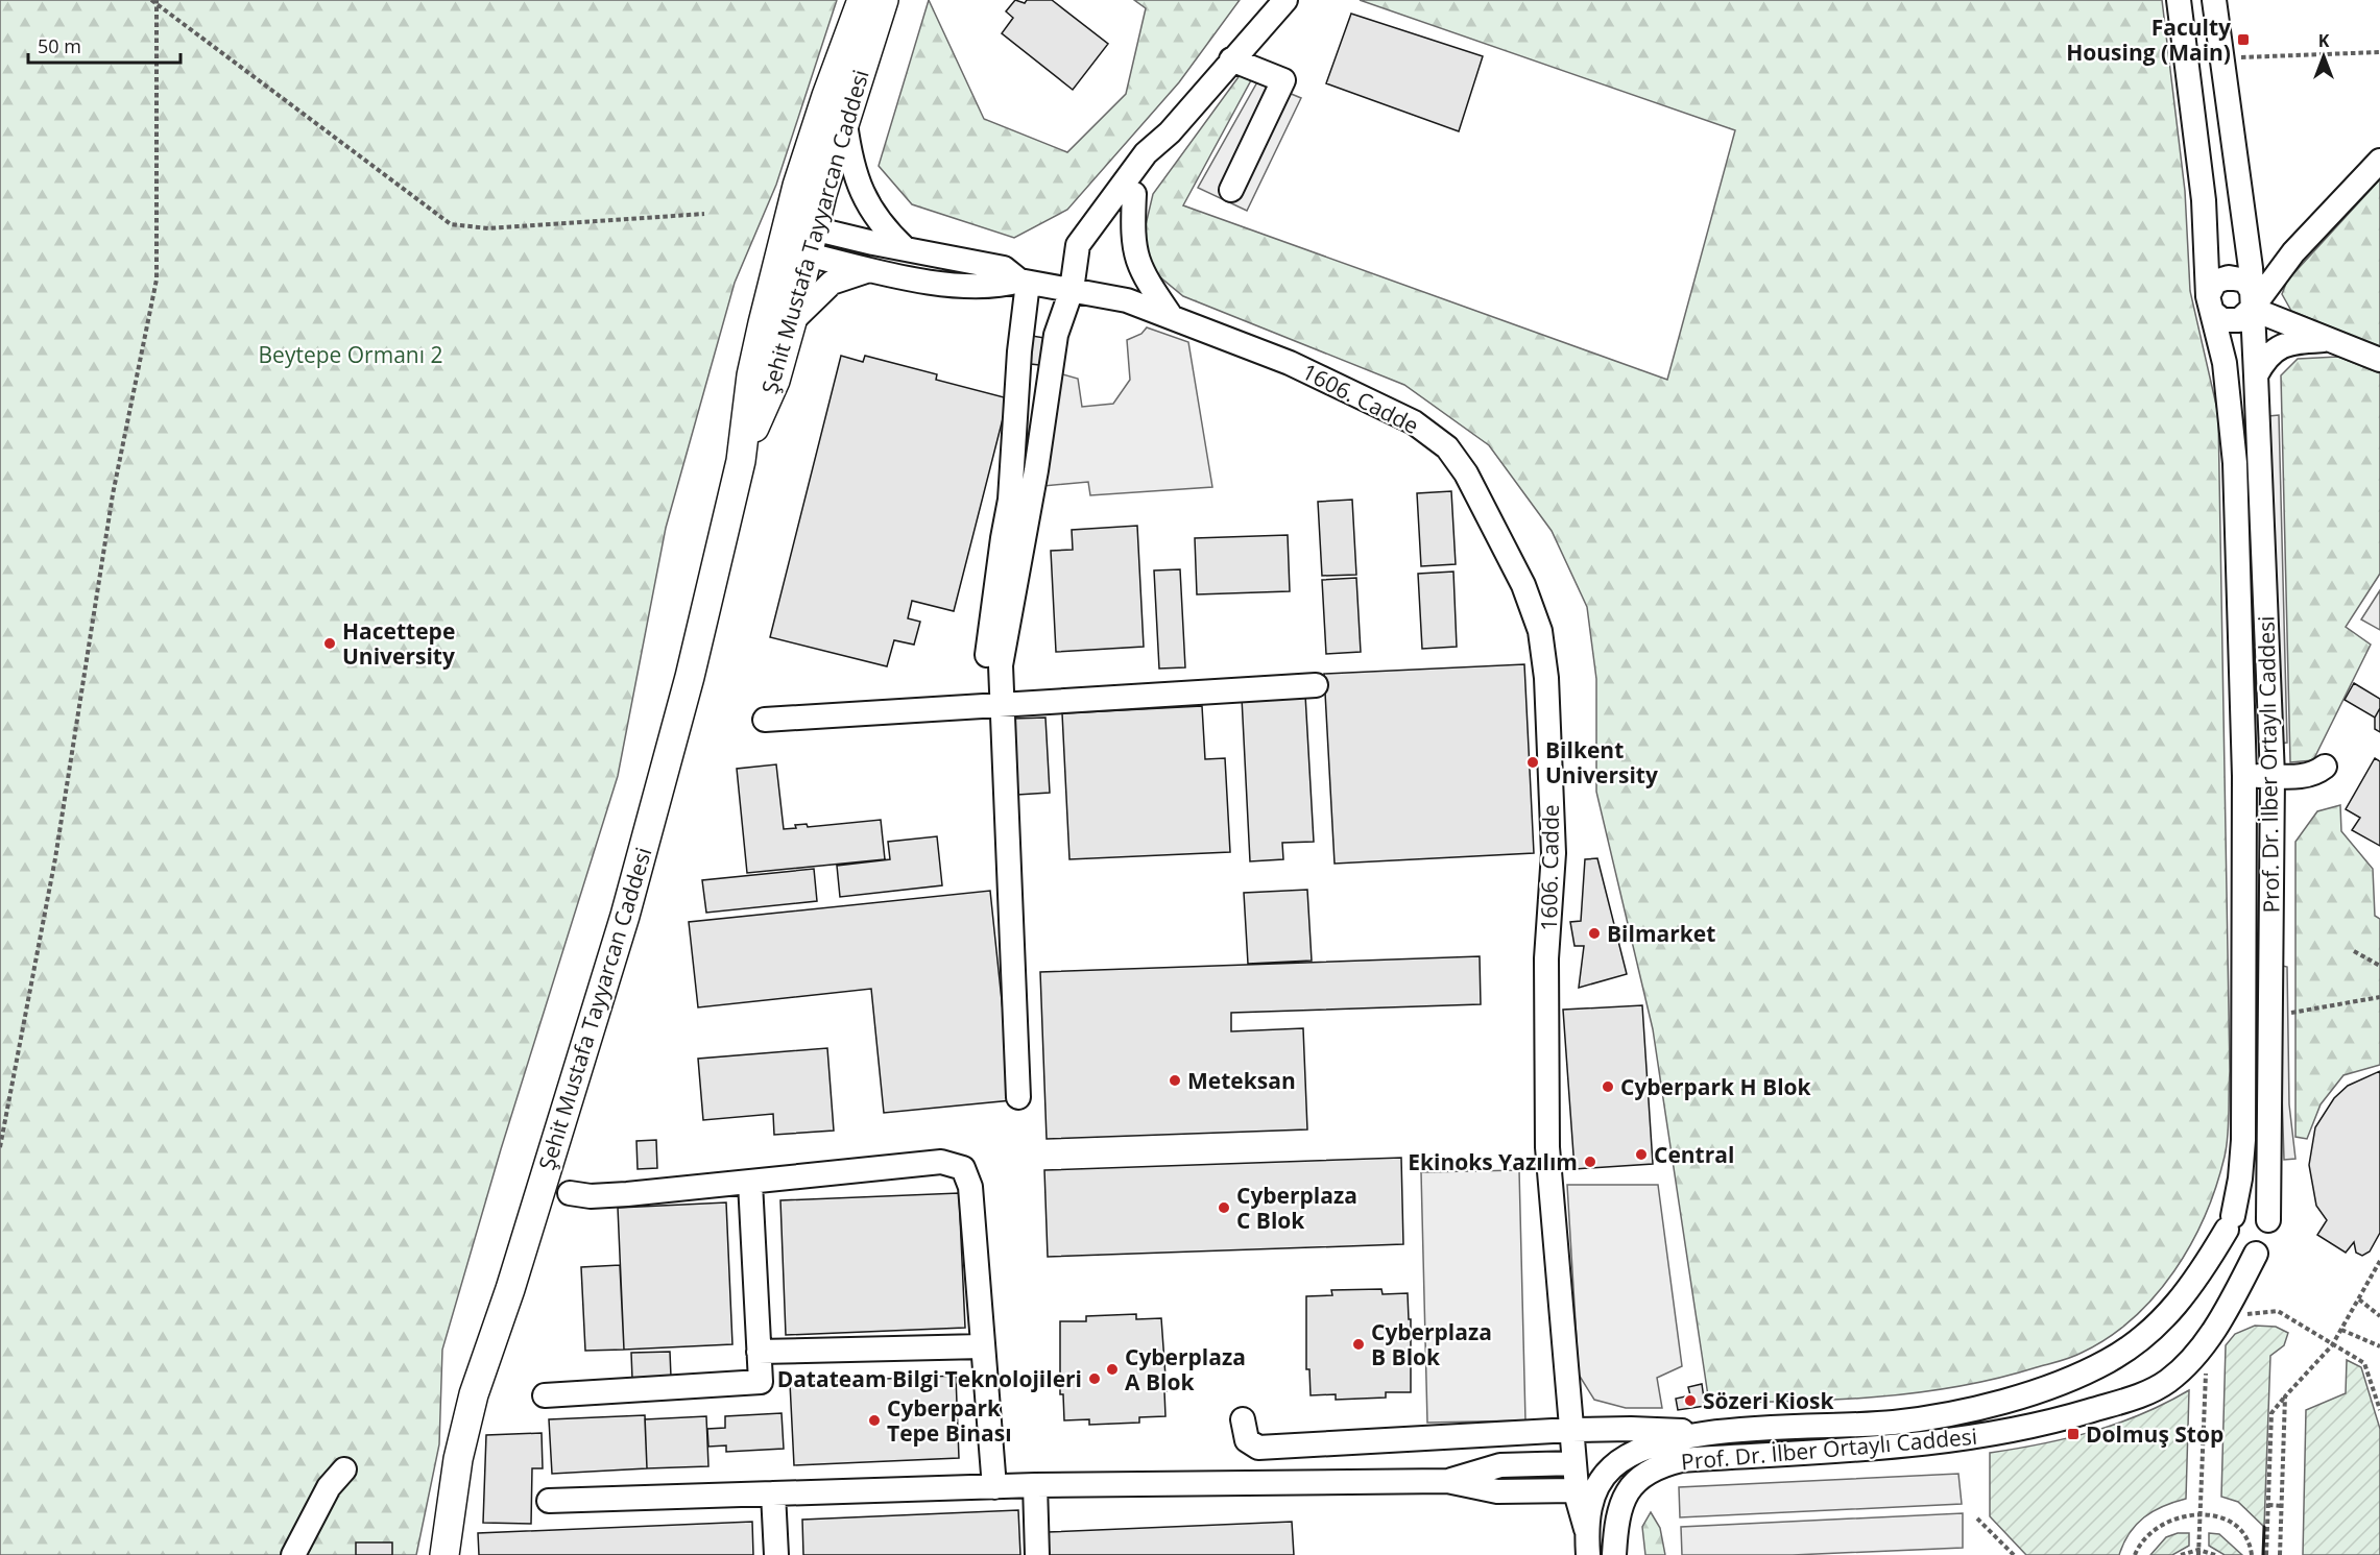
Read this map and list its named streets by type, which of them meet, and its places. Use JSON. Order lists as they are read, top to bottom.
{
  "streets": {
    "main road": ["Şehit Mustafa Tayyarcan Caddesi"],
    "street": ["1606. Cadde", "Prof. Dr. İlber Ortaylı Caddesi"]
  },
  "crossings": [
    ["1606. Cadde", "Prof. Dr. İlber Ortaylı Caddesi"]
  ],
  "parks": ["Beytepe Ormanı 2"],
  "places": {
    "transit": ["Faculty Housing (Main)", "Dolmuş Stop"],
    "other": [
      "Hacettepe University",
      "Bilkent University",
      "Bilmarket",
      "Meteksan",
      "Cyberpark H Blok",
      "Central",
      "Ekinoks Yazılım",
      "Cyberplaza C Blok",
      "Cyberplaza B Blok",
      "Cyberplaza A Blok",
      "Datateam Bilgi Teknolojileri",
      "Sözeri Kiosk",
      "Cyberpark Tepe Binası"
    ]
  },
  "scale_bar": "50 m",
  "north": "top"
}
